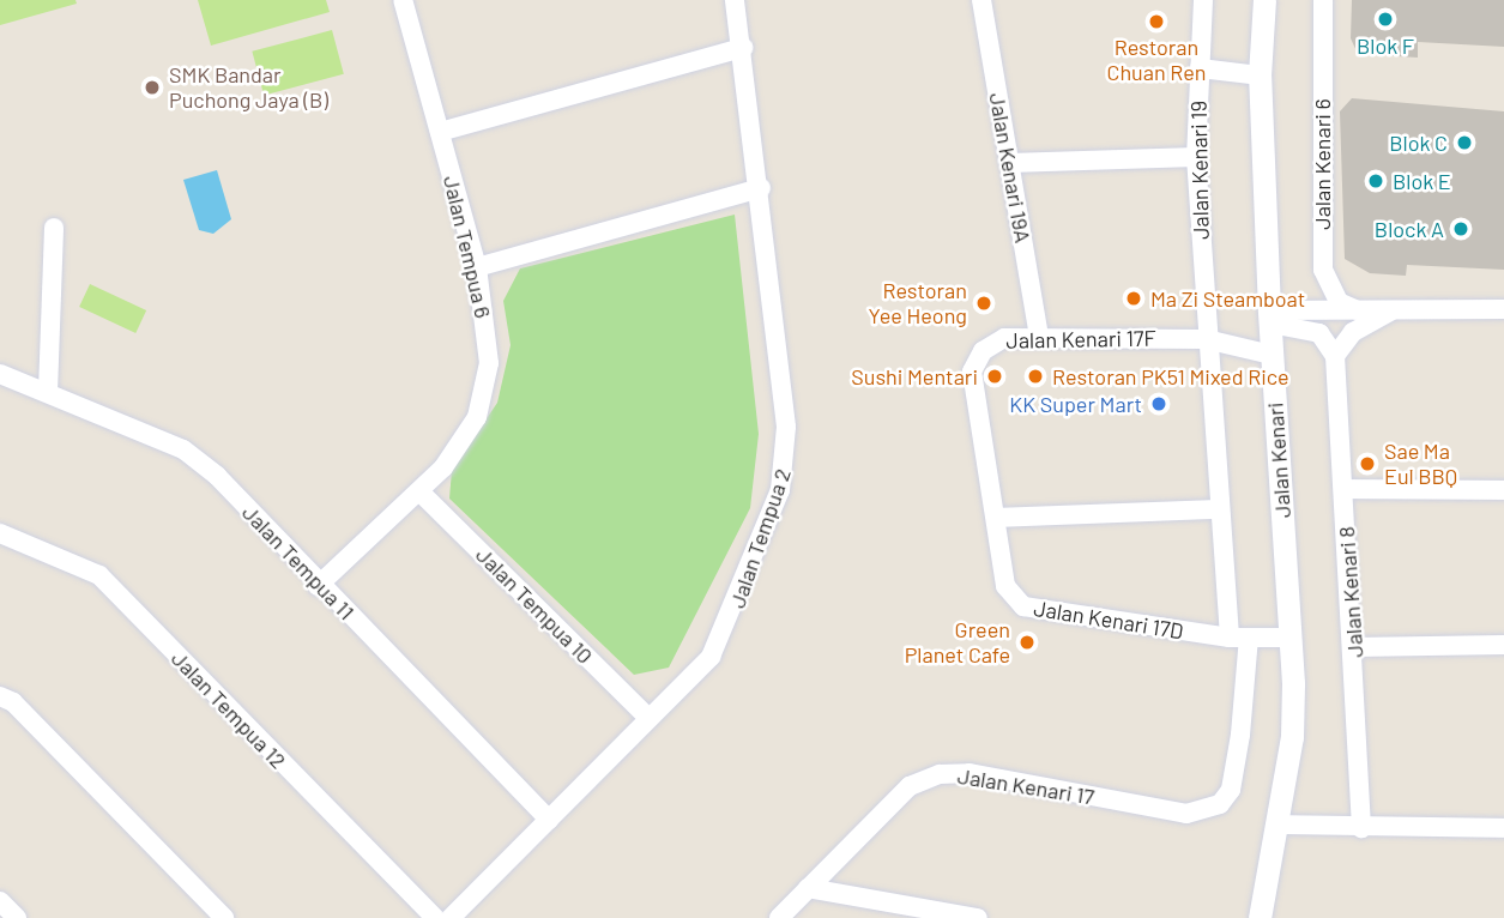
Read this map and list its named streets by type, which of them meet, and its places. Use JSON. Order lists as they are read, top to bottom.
{
  "streets": {
    "street": [
      "Jalan Kenari 6",
      "Jalan Kenari 19A",
      "Jalan Kenari 19",
      "Jalan Tempua 6",
      "Jalan Kenari 17F",
      "Jalan Kenari",
      "Jalan Tempua 2",
      "Jalan Tempua 11",
      "Jalan Kenari 8",
      "Jalan Tempua 10",
      "Jalan Kenari 17D",
      "Jalan Tempua 12",
      "Jalan Kenari 17"
    ]
  },
  "crossings": [
    ["Jalan Kenari 19A", "Jalan Kenari 17F"],
    ["Jalan Kenari 19", "Jalan Kenari 17F"],
    ["Jalan Kenari 19", "Jalan Kenari 17D"],
    ["Jalan Kenari 19", "Jalan Kenari 17"],
    ["Jalan Tempua 6", "Jalan Tempua 11"],
    ["Jalan Tempua 6", "Jalan Tempua 10"],
    ["Jalan Kenari 17F", "Jalan Kenari"],
    ["Jalan Kenari 17F", "Jalan Kenari 17D"],
    ["Jalan Kenari", "Jalan Kenari 17D"],
    ["Jalan Tempua 2", "Jalan Tempua 11"],
    ["Jalan Tempua 2", "Jalan Tempua 10"],
    ["Jalan Kenari 17D", "Jalan Kenari 17"]
  ],
  "places": [
    "Blok F",
    "Restoran Chuan Ren",
    "SMK Bandar Puchong Jaya (B)",
    "Blok C",
    "Blok E",
    "Block A",
    "Ma Zi Steamboat",
    "Restoran Yee Heong",
    "Sushi Mentari",
    "Restoran PK51 Mixed Rice",
    "KK Super Mart",
    "Sae Ma Eul BBQ",
    "Green Planet Cafe"
  ]
}
